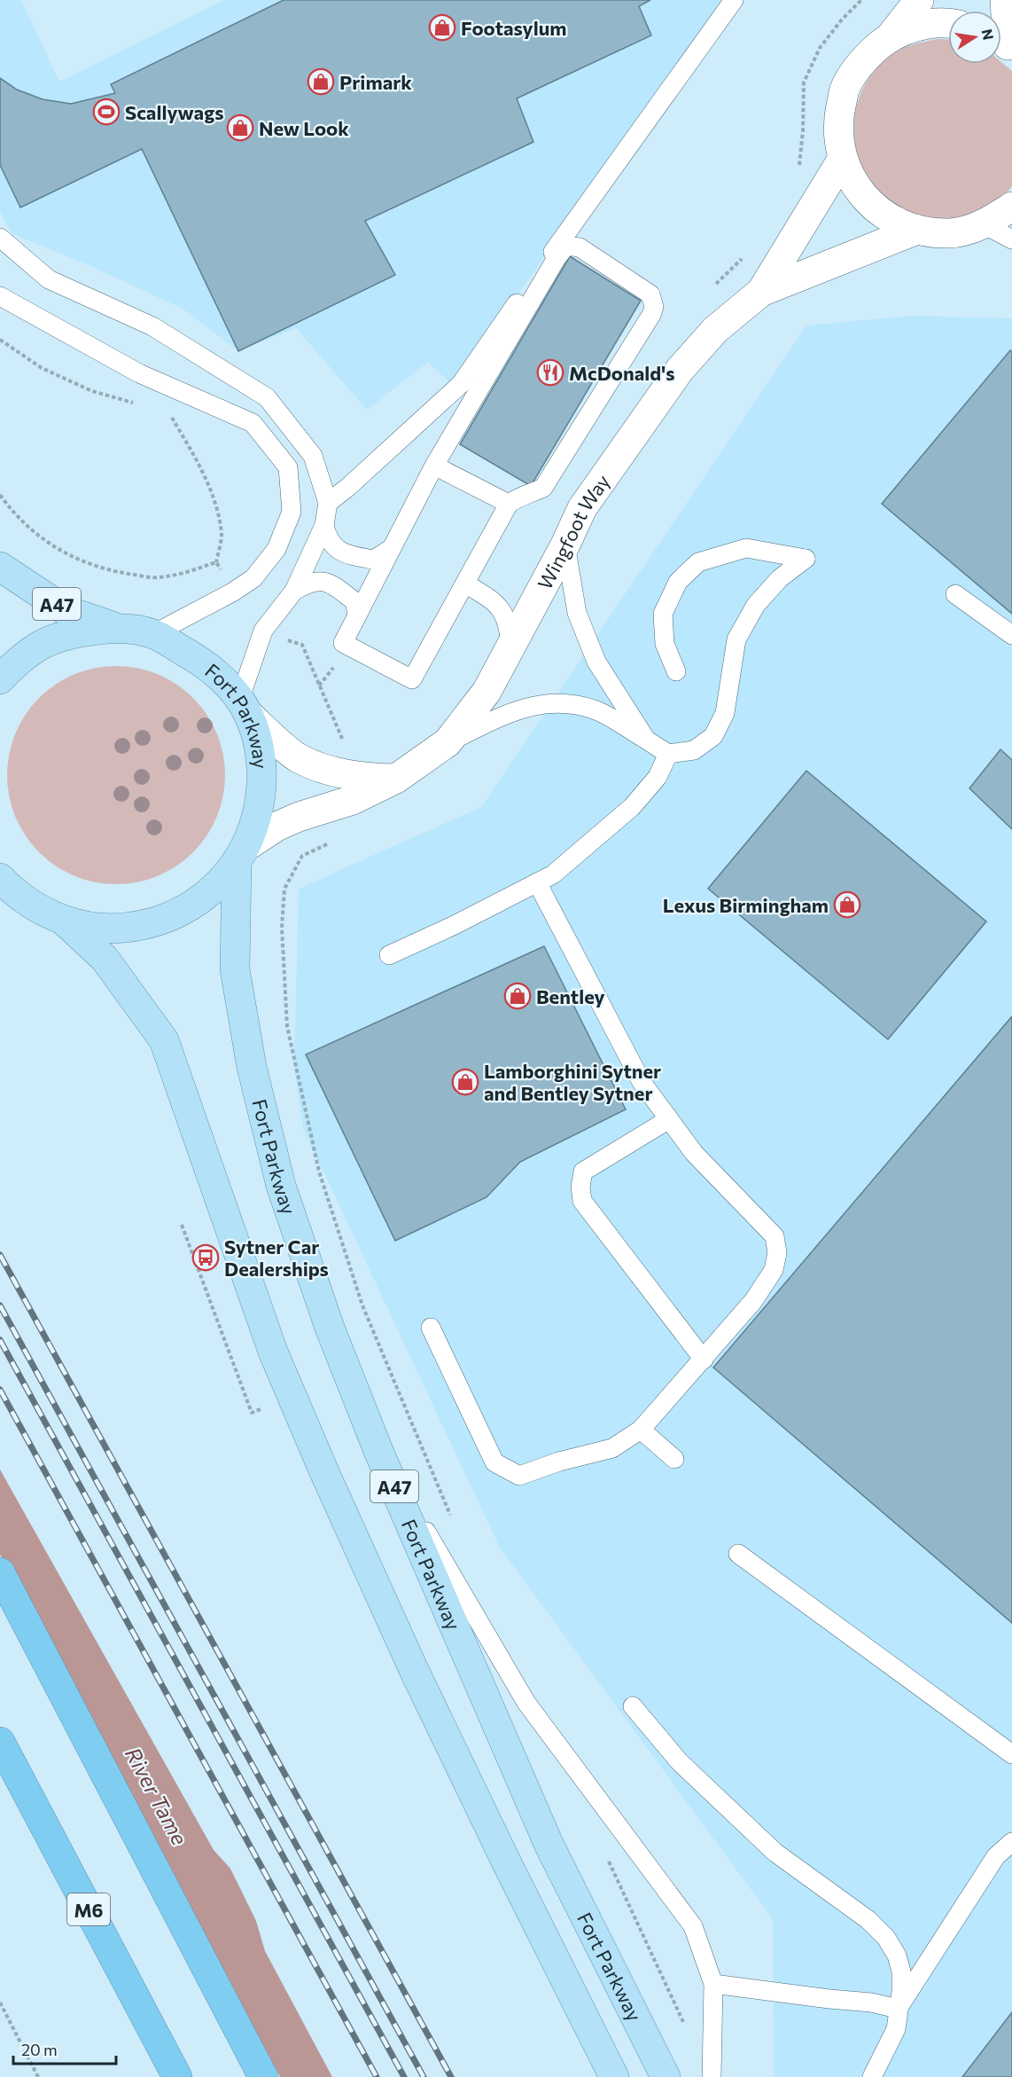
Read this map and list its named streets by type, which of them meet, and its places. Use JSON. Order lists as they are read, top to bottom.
{
  "streets": {
    "highway": ["M6"],
    "main road": ["A47", "Fort Parkway"],
    "street": ["Wingfoot Way"]
  },
  "crossings": [
    ["Wingfoot Way", "Fort Parkway"]
  ],
  "water": ["River Tame"],
  "places": {
    "shop": [
      "Footasylum",
      "Primark",
      "New Look",
      "Lexus Birmingham",
      "Bentley",
      "Lamborghini Sytner and Bentley Sytner"
    ],
    "sports": ["Scallywags"],
    "restaurant": ["McDonald's"],
    "bus stop": ["Sytner Car Dealerships"]
  },
  "scale_bar": "20 m",
  "north": "right"
}
